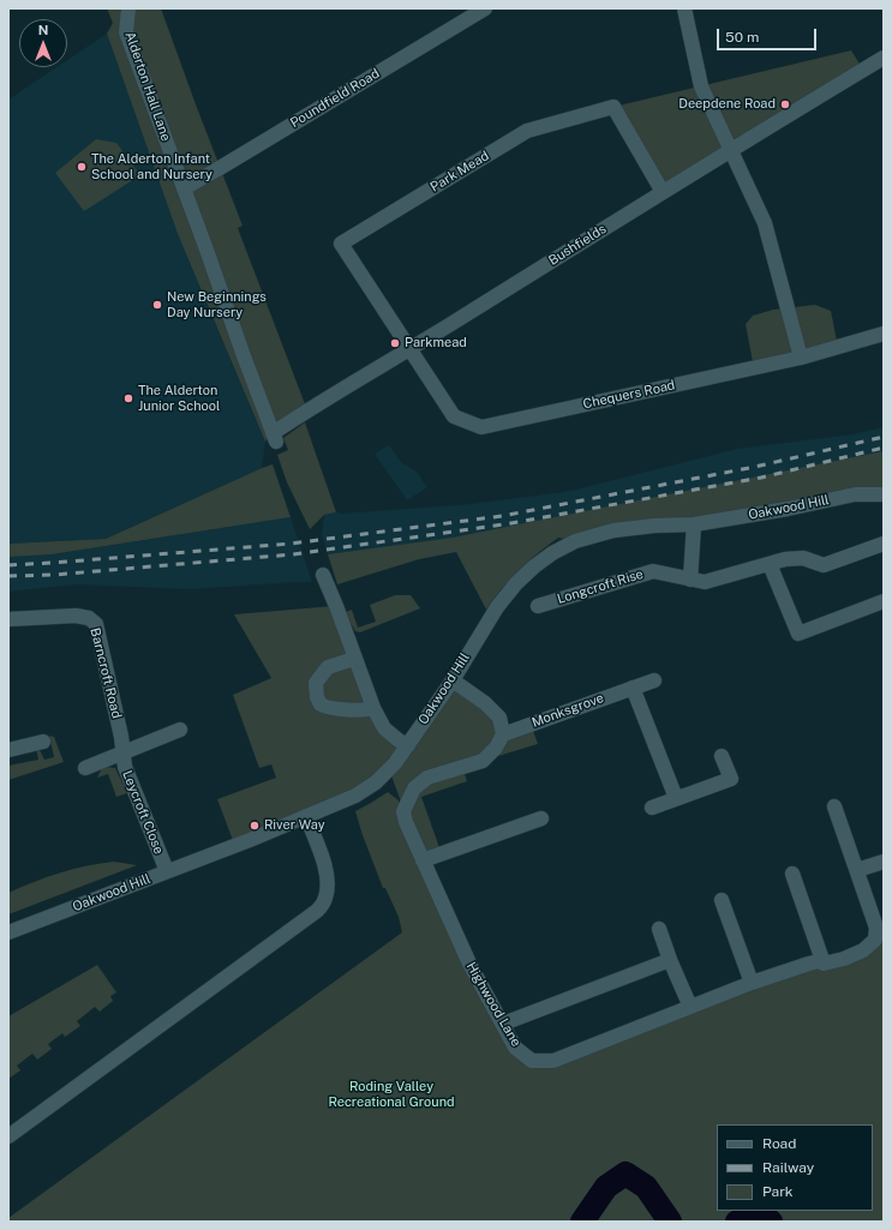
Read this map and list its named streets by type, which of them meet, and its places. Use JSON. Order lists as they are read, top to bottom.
{
  "streets": {
    "street": [
      "Alderton Hall Lane",
      "Poundfield Road",
      "Park Mead",
      "Bushfields",
      "Chequers Road",
      "Oakwood Hill",
      "Longcroft Rise",
      "Barncroft Road",
      "Monksgrove",
      "Leycroft Close",
      "Highwood Lane"
    ]
  },
  "crossings": [
    ["Alderton Hall Lane", "Poundfield Road"],
    ["Alderton Hall Lane", "Bushfields"],
    ["Park Mead", "Bushfields"],
    ["Park Mead", "Chequers Road"],
    ["Bushfields", "Chequers Road"],
    ["Oakwood Hill", "Leycroft Close"],
    ["Barncroft Road", "Leycroft Close"],
    ["Monksgrove", "Highwood Lane"]
  ],
  "parks": ["Roding Valley Recreational Ground"],
  "places": [
    "Deepdene Road",
    "The Alderton Infant School and Nursery",
    "New Beginnings Day Nursery",
    "Parkmead",
    "The Alderton Junior School",
    "River Way"
  ],
  "legend": ["Road", "Railway", "Park"],
  "scale_bar": "50 m",
  "north": "top"
}
